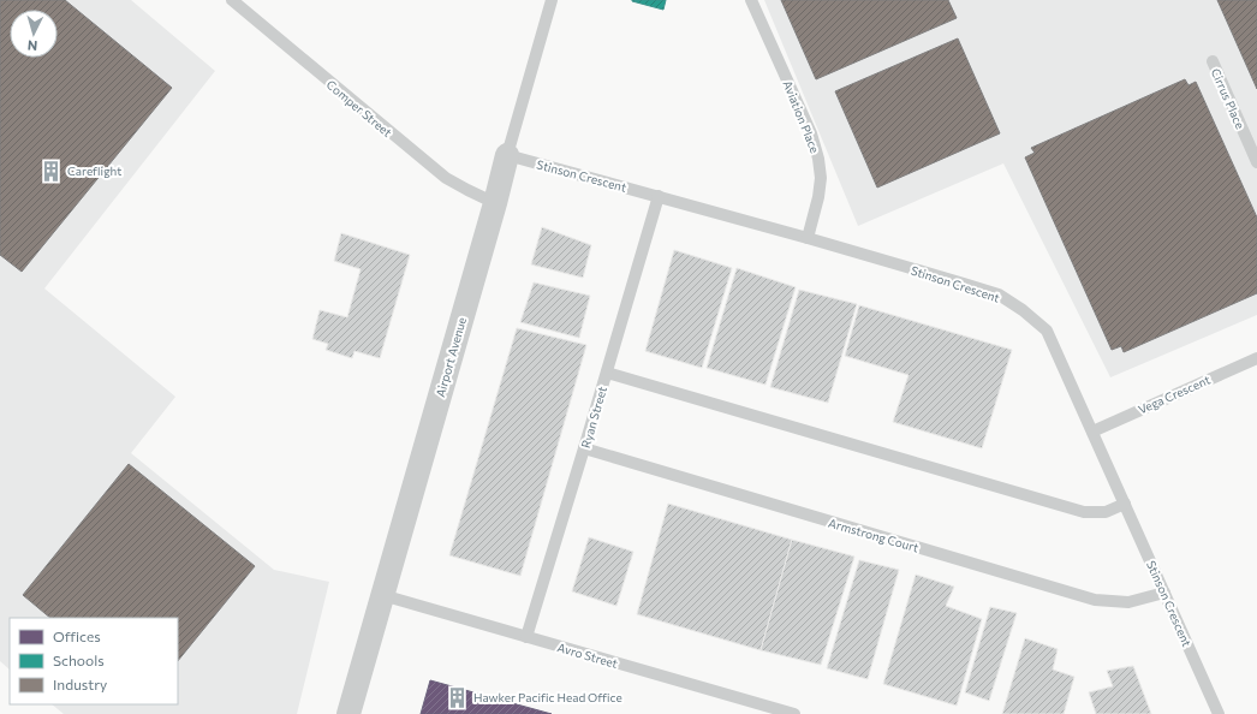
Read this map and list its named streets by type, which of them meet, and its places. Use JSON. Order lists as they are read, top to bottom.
{
  "streets": {
    "street": ["Airport Avenue"],
    "lane": [
      "Cirrus Place",
      "Comper Street",
      "Aviation Place",
      "Stinson Crescent",
      "Vega Crescent",
      "Ryan Street",
      "Armstrong Court",
      "Avro Street"
    ]
  },
  "crossings": [
    ["Comper Street", "Airport Avenue"],
    ["Aviation Place", "Stinson Crescent"],
    ["Stinson Crescent", "Airport Avenue"],
    ["Stinson Crescent", "Vega Crescent"],
    ["Stinson Crescent", "Ryan Street"],
    ["Stinson Crescent", "Armstrong Court"],
    ["Airport Avenue", "Avro Street"],
    ["Ryan Street", "Armstrong Court"],
    ["Ryan Street", "Avro Street"]
  ],
  "places": {
    "building": ["Careflight", "Hawker Pacific Head Office"]
  },
  "legend": ["Offices", "Schools", "Industry"],
  "north": "bottom"
}
